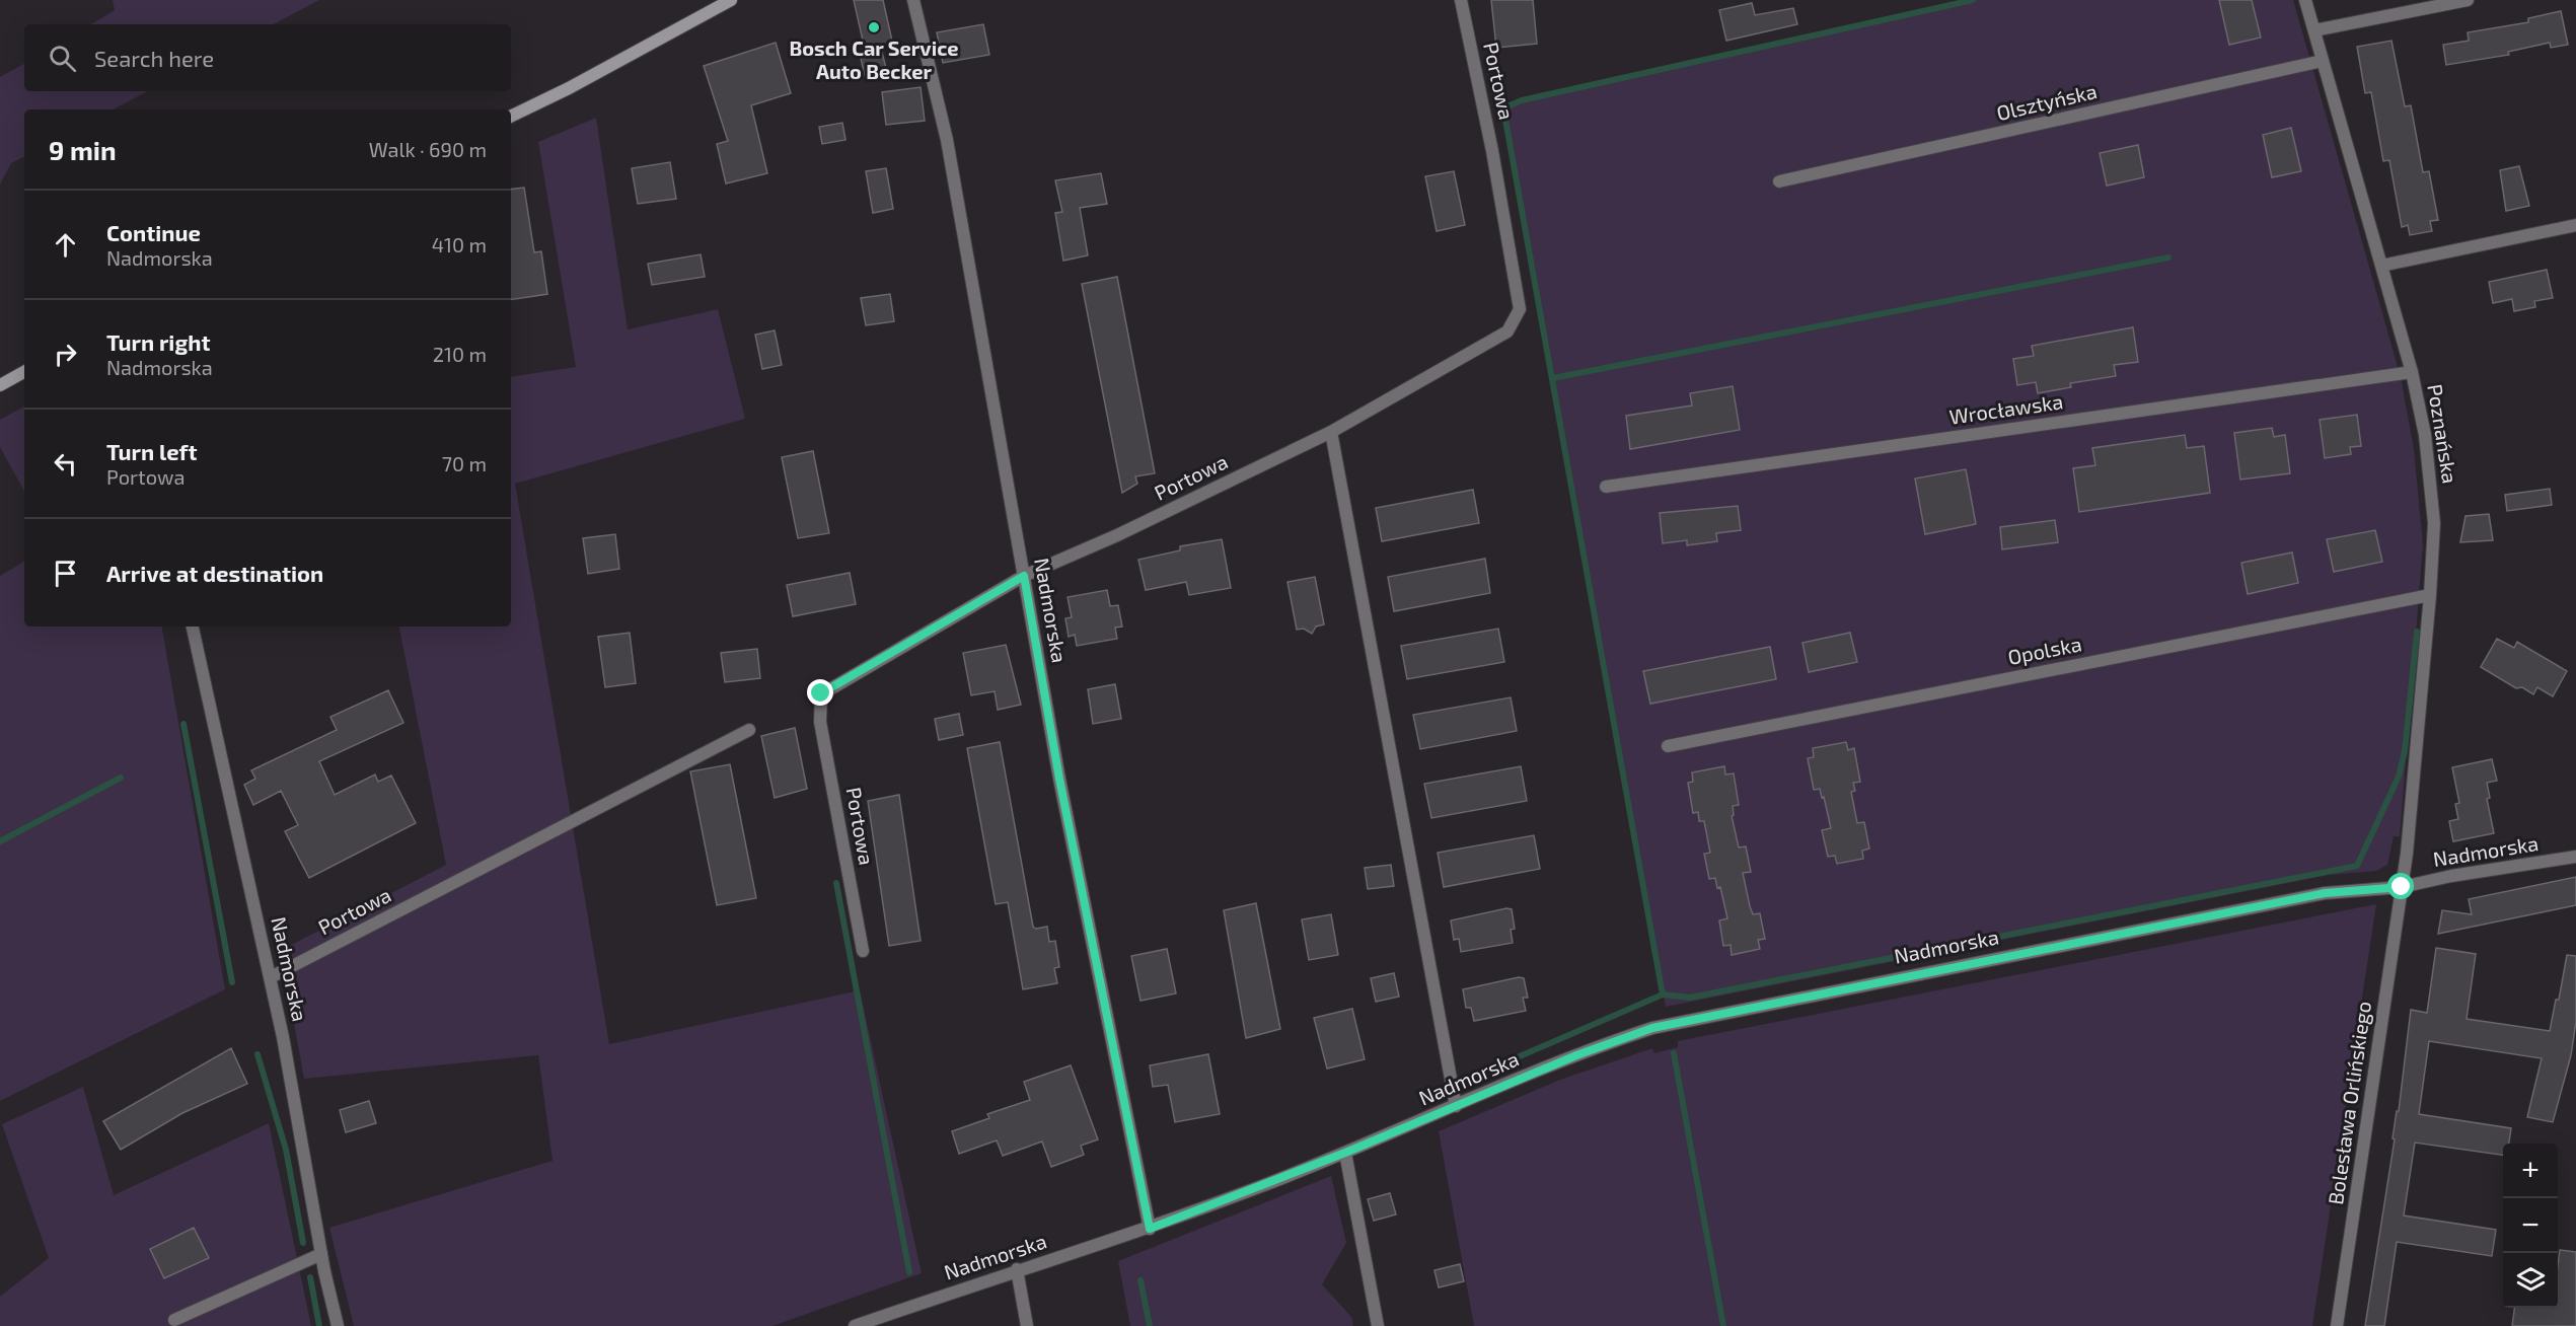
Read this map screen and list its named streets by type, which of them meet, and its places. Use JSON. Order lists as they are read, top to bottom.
{
  "streets": {
    "street": [
      "Portowa",
      "Olsztyńska",
      "Wrocławska",
      "Poznańska",
      "Nadmorska",
      "Opolska",
      "Bolesława Orlińskiego"
    ]
  },
  "crossings": [
    ["Portowa", "Nadmorska"],
    ["Olsztyńska", "Poznańska"],
    ["Wrocławska", "Poznańska"],
    ["Poznańska", "Nadmorska"],
    ["Poznańska", "Opolska"],
    ["Poznańska", "Bolesława Orlińskiego"],
    ["Nadmorska", "Bolesława Orlińskiego"]
  ],
  "places": ["Bosch Car Service Auto Becker"],
  "page": {
    "search": "Search here",
    "heading": ["9 min", "Walk · 690 m"],
    "list": [
      ["Continue", "Nadmorska", "410 m"],
      ["Turn right", "Nadmorska", "210 m"],
      ["Turn left", "Portowa", "70 m"],
      "Arrive at destination"
    ],
    "map_buttons": ["+", "−"]
  }
}
